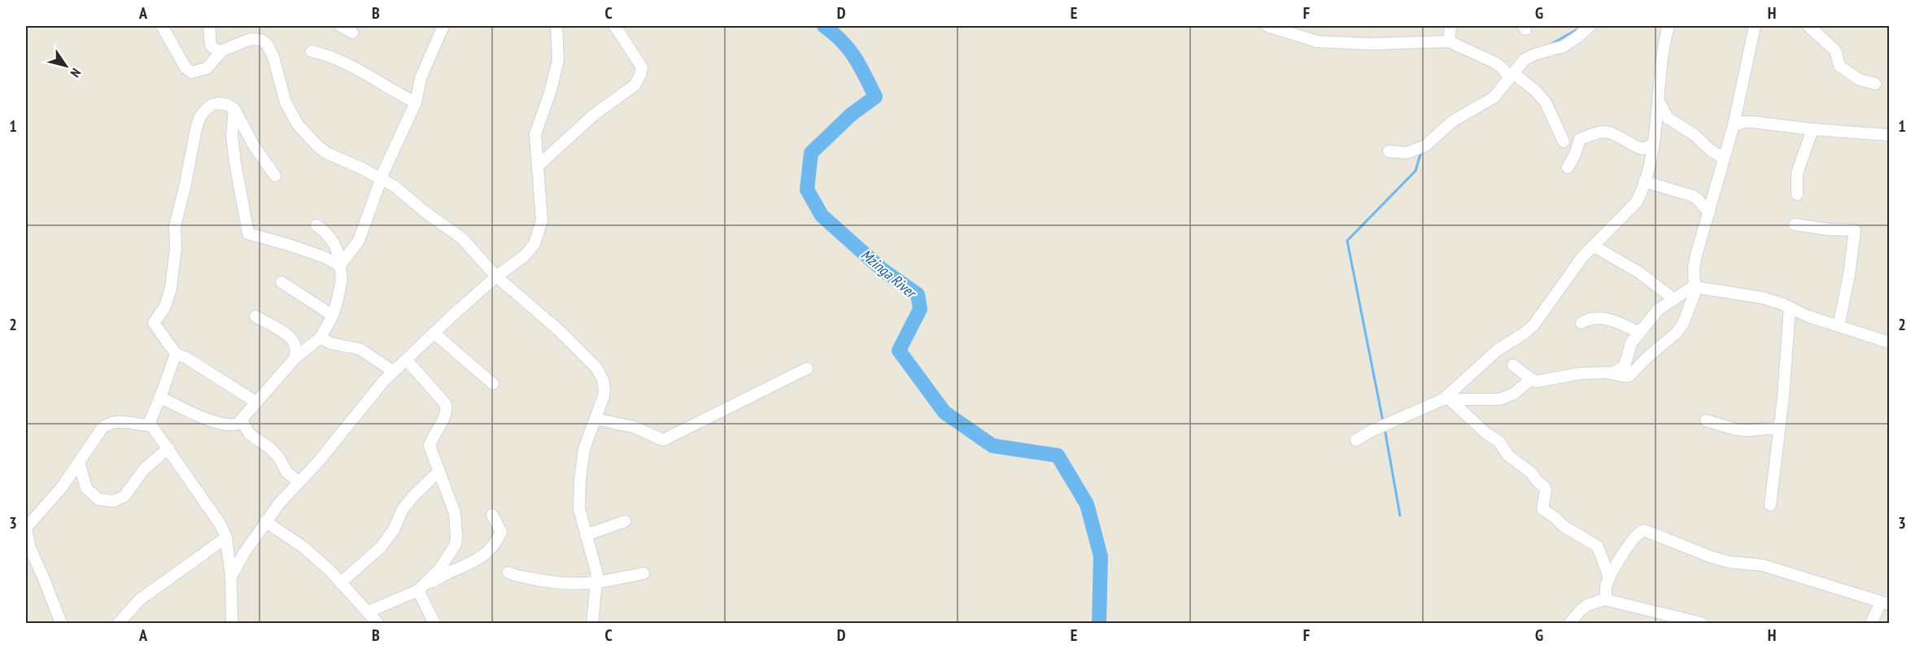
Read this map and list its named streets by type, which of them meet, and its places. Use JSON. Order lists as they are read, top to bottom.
{
  "water": ["Mzinga River"],
  "north": "bottom right",
  "grid": {
    "columns": [
      "A",
      "B",
      "C",
      "D",
      "E",
      "F",
      "G",
      "H"
    ],
    "rows": ["1", "2", "3"]
  }
}
